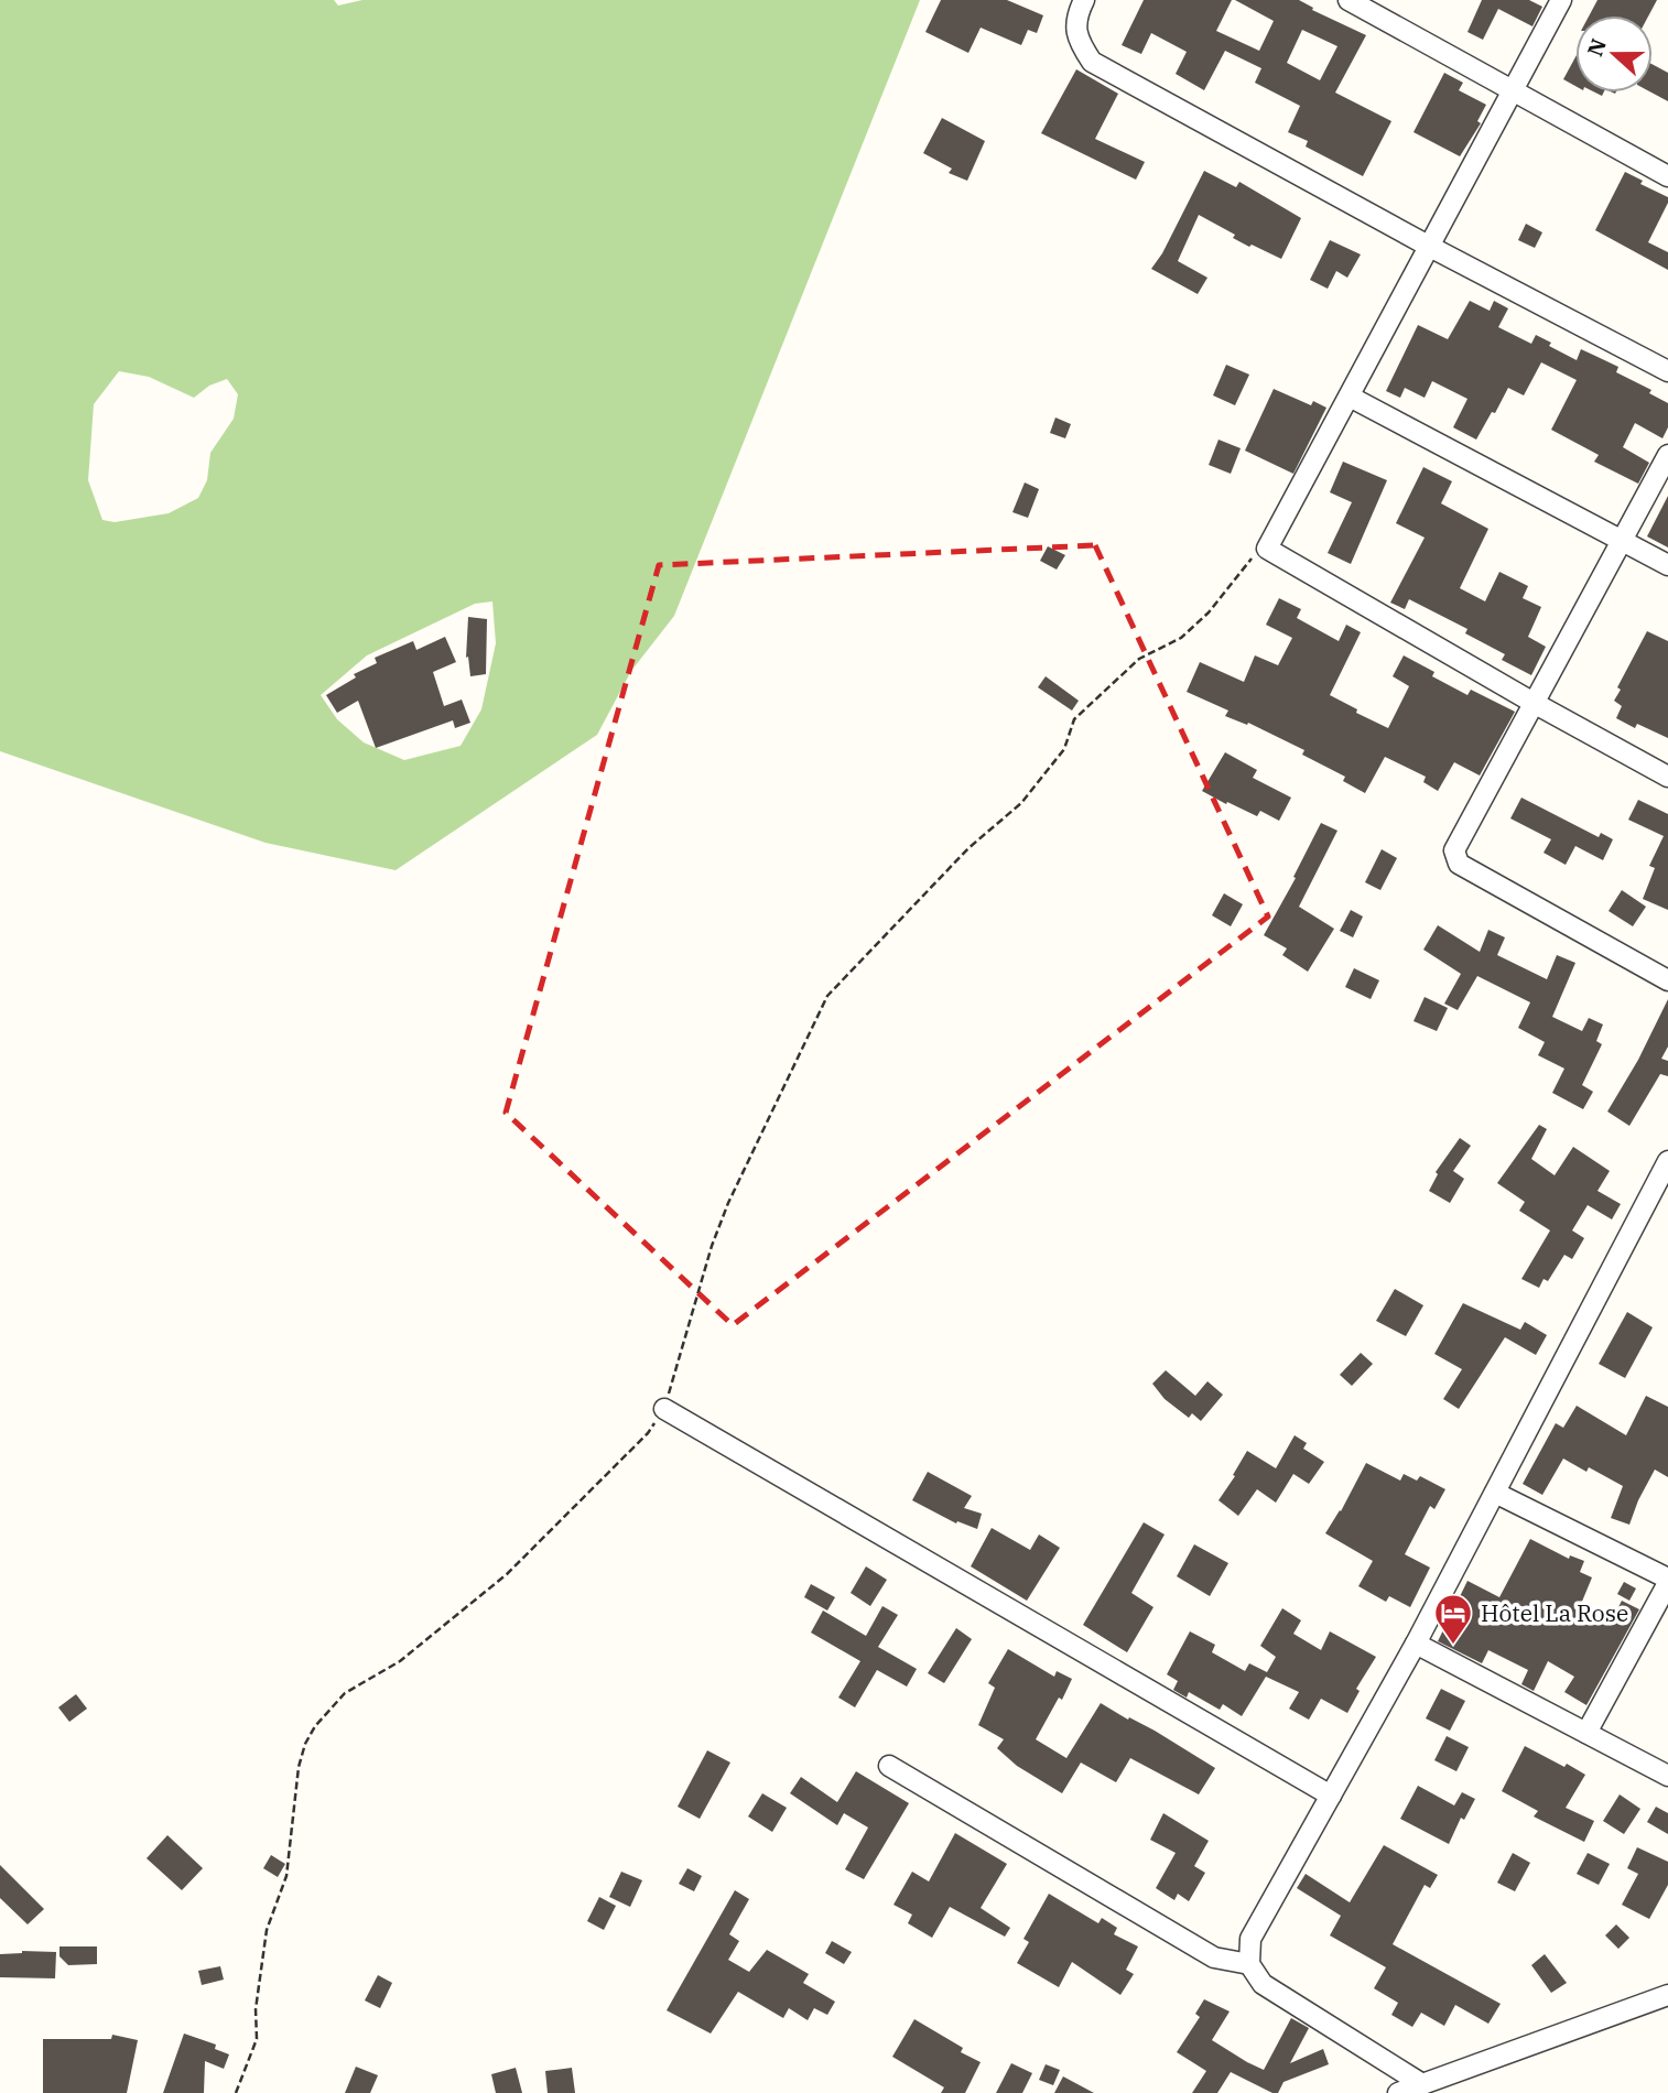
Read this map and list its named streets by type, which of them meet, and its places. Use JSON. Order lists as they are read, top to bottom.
{
  "places": {
    "hotel": ["Hôtel La Rose"]
  },
  "north": "left"
}
